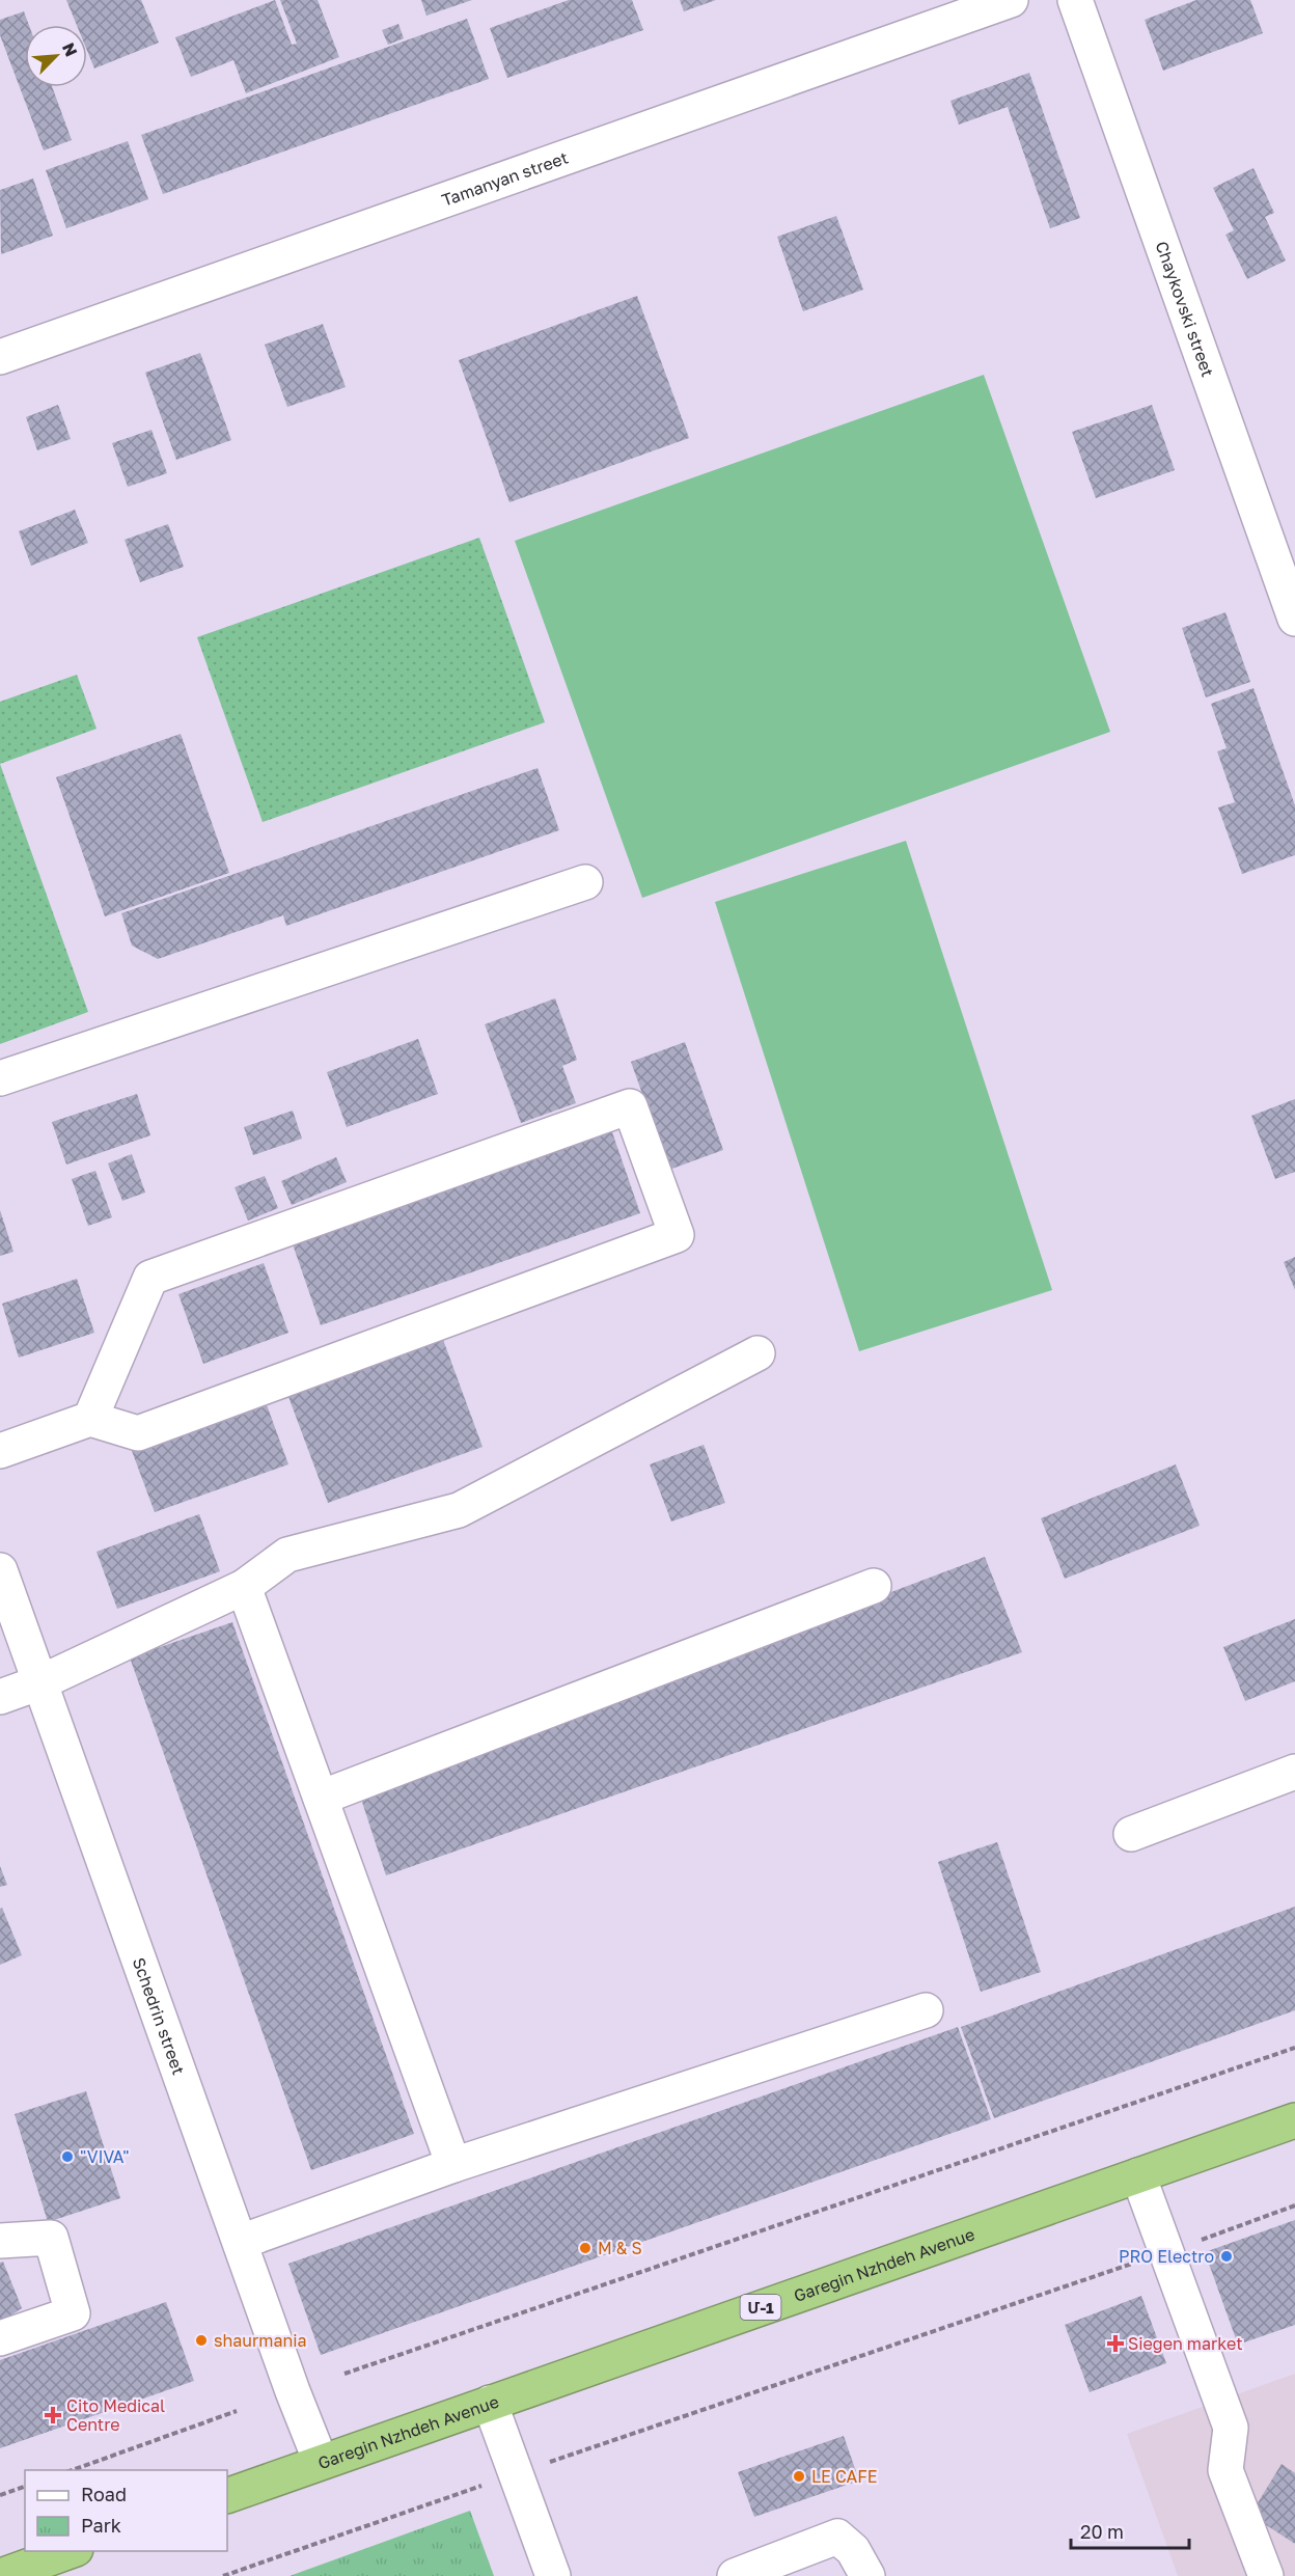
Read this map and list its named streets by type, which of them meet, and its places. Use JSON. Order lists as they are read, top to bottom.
{
  "streets": {
    "highway": ["Garegin Nzhdeh Avenue", "Մ-1"],
    "street": ["Tamanyan street", "Chaykovski street", "Schedrin street"]
  },
  "crossings": [
    ["Schedrin street", "Garegin Nzhdeh Avenue"]
  ],
  "places": {
    "other": [
      "\"VIVA\"",
      "M & S",
      "PRO Electro",
      "shaurmania",
      "LE CAFE"
    ],
    "health": ["Siegen market", "Cito Medical Centre"]
  },
  "legend": ["Road", "Park"],
  "scale_bar": "20 m",
  "north": "top right"
}
